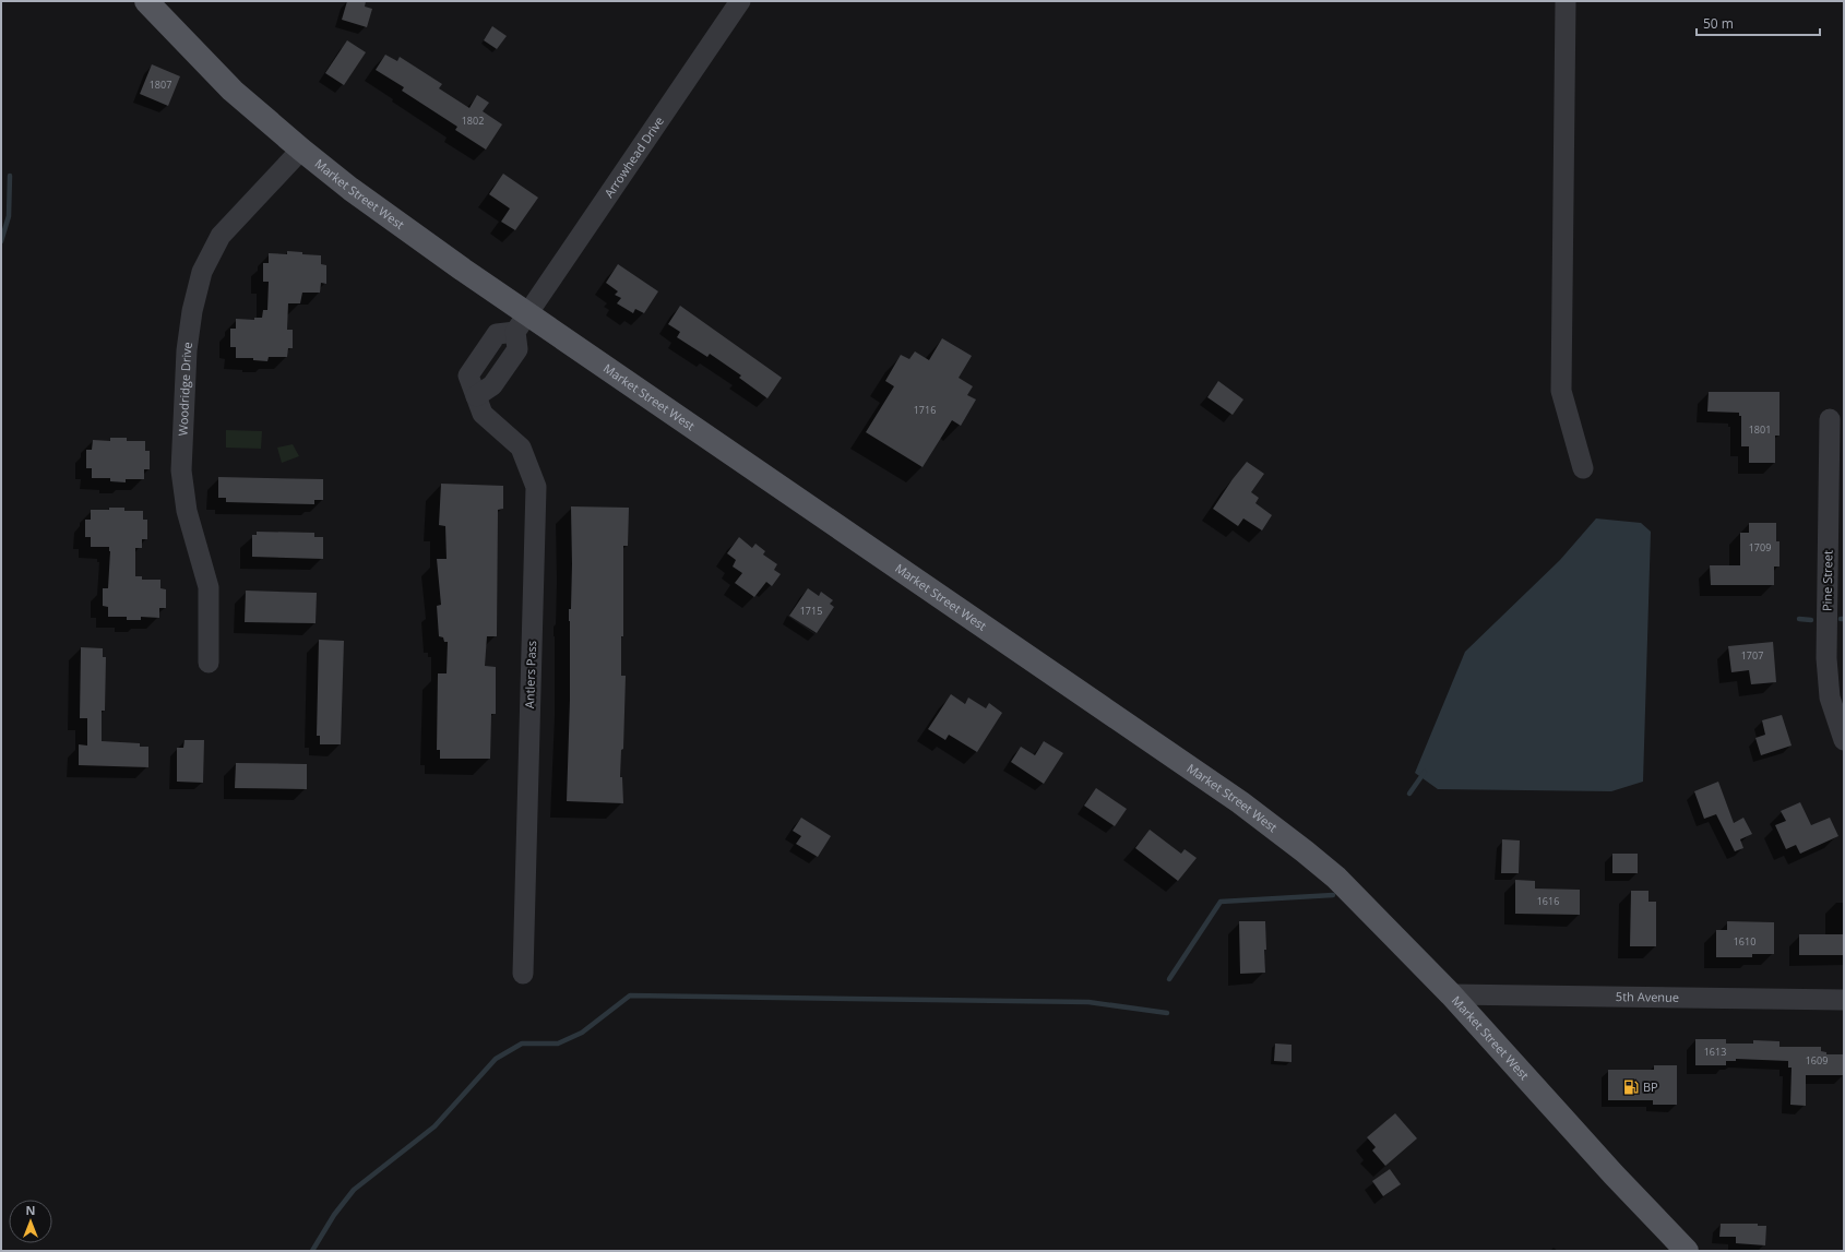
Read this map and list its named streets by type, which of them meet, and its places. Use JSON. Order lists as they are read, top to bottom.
{
  "streets": {
    "main road": ["Market Street West"],
    "street": [
      "Arrowhead Drive",
      "Woodridge Drive",
      "Pine Street",
      "Antlers Pass",
      "5th Avenue"
    ]
  },
  "crossings": [
    ["Arrowhead Drive", "Market Street West"],
    ["Arrowhead Drive", "Antlers Pass"],
    ["Market Street West", "Woodridge Drive"],
    ["Market Street West", "Antlers Pass"],
    ["Market Street West", "5th Avenue"]
  ],
  "places": {
    "fuel station": ["BP"]
  },
  "house_numbers": [
    "1807",
    "1802",
    "1716",
    "1801",
    "1709",
    "1715",
    "1707",
    "1616",
    "1610",
    "1613",
    "1609"
  ],
  "scale_bar": "50 m",
  "north": "top"
}
